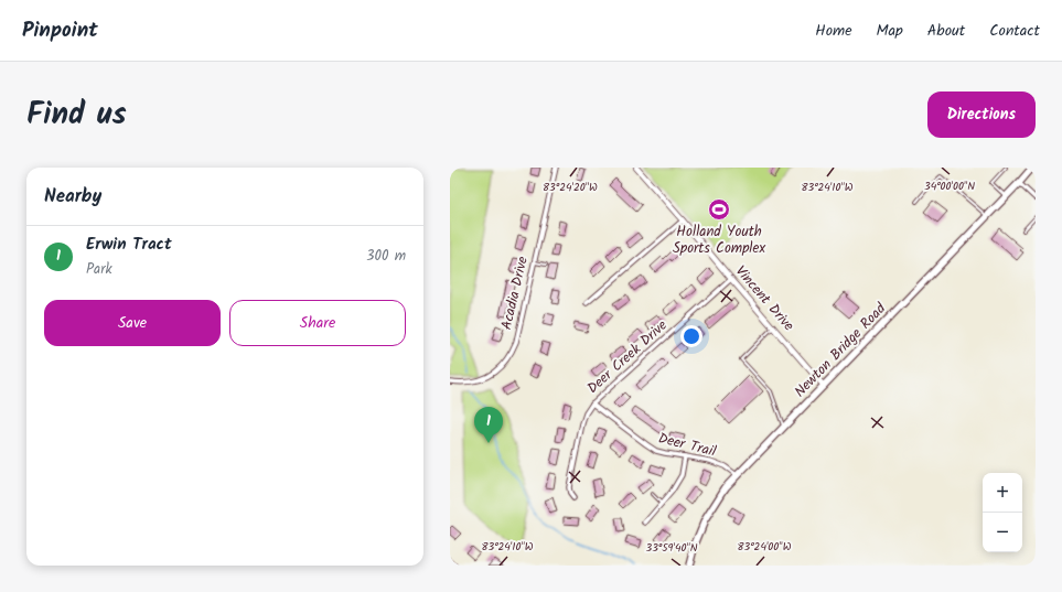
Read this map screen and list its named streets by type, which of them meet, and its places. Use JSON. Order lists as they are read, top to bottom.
{
  "streets": {
    "main road": ["Newton Bridge Road"],
    "street": [
      "Acadia Drive",
      "Vincent Drive",
      "Deer Creek Drive",
      "Deer Trail"
    ]
  },
  "crossings": [
    ["Vincent Drive", "Newton Bridge Road"],
    ["Vincent Drive", "Deer Creek Drive"],
    ["Newton Bridge Road", "Deer Trail"],
    ["Deer Creek Drive", "Deer Trail"]
  ],
  "places": {
    "sports": ["Holland Youth Sports Complex"]
  },
  "page": {
    "header": "Pinpoint",
    "nav": [
      "Home",
      "Map",
      "About",
      "Contact"
    ],
    "title": "Find us",
    "buttons": [
      "Directions",
      ["Save", "Share"]
    ],
    "heading": "Nearby",
    "list": [
      {
        "mark": "1",
        "name": "Erwin Tract",
        "note": "Park",
        "value": "300 m"
      }
    ],
    "pins": "1",
    "map_buttons": ["+", "−"]
  },
  "coordinates": [
    "34°00'00\"N",
    "83°24'20\"W",
    "83°24'10\"W",
    "83°24'00\"W",
    "33°59'40\"N"
  ]
}
